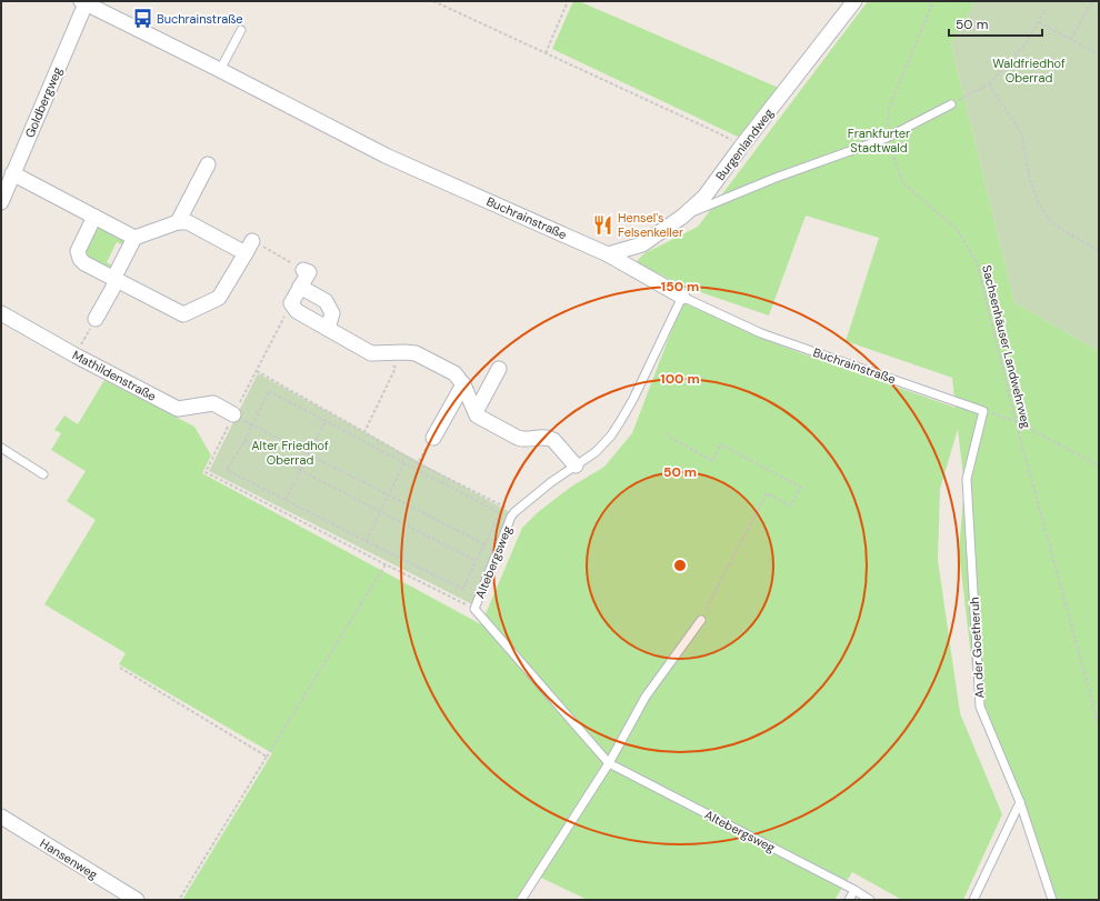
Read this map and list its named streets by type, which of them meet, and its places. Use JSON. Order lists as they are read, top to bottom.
{
  "streets": {
    "street": [
      "Goldbergweg",
      "Burgenlandweg",
      "Buchrainstraße",
      "Mathildenstraße",
      "Hansenweg"
    ],
    "lane": ["Altebergsweg", "An der Goetheruh"],
    "path": ["Sachsenhäuser Landwehrweg"]
  },
  "crossings": [
    ["Goldbergweg", "Buchrainstraße"],
    ["Burgenlandweg", "Buchrainstraße"],
    ["Buchrainstraße", "Altebergsweg"],
    ["Buchrainstraße", "An der Goetheruh"]
  ],
  "parks": ["Waldfriedhof Oberrad", "Frankfurter Stadtwald", "Alter Friedhof Oberrad"],
  "places": {
    "bus stop": ["Buchrainstraße"],
    "restaurant": ["Hensel's Felsenkeller"]
  },
  "scale_bar": "50 m",
  "rings": ["150 m", "100 m", "50 m"]
}
